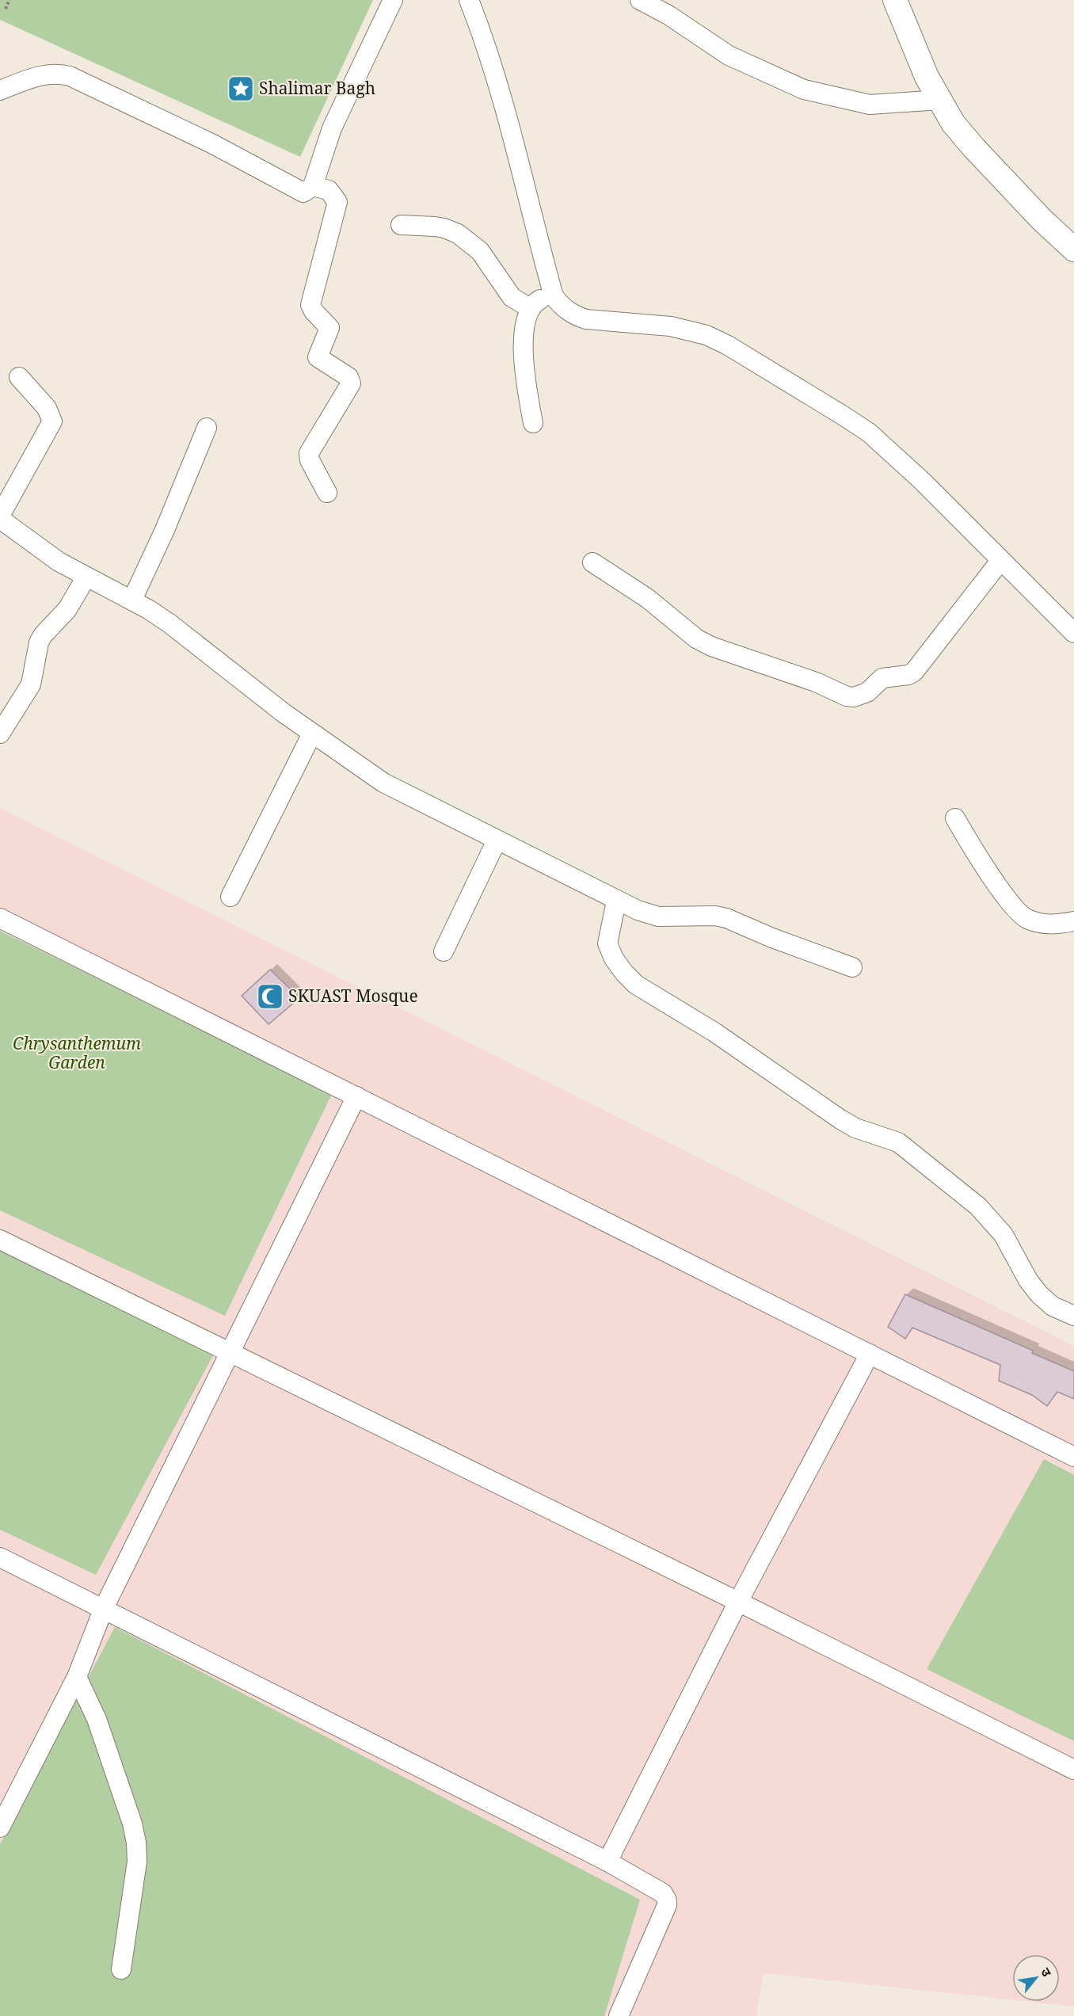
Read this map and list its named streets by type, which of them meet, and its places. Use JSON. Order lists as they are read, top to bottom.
{
  "parks": ["Chrysanthemum Garden"],
  "places": {
    "place": ["Shalimar Bagh"],
    "mosque": ["SKUAST Mosque"]
  },
  "north": "top right"
}
